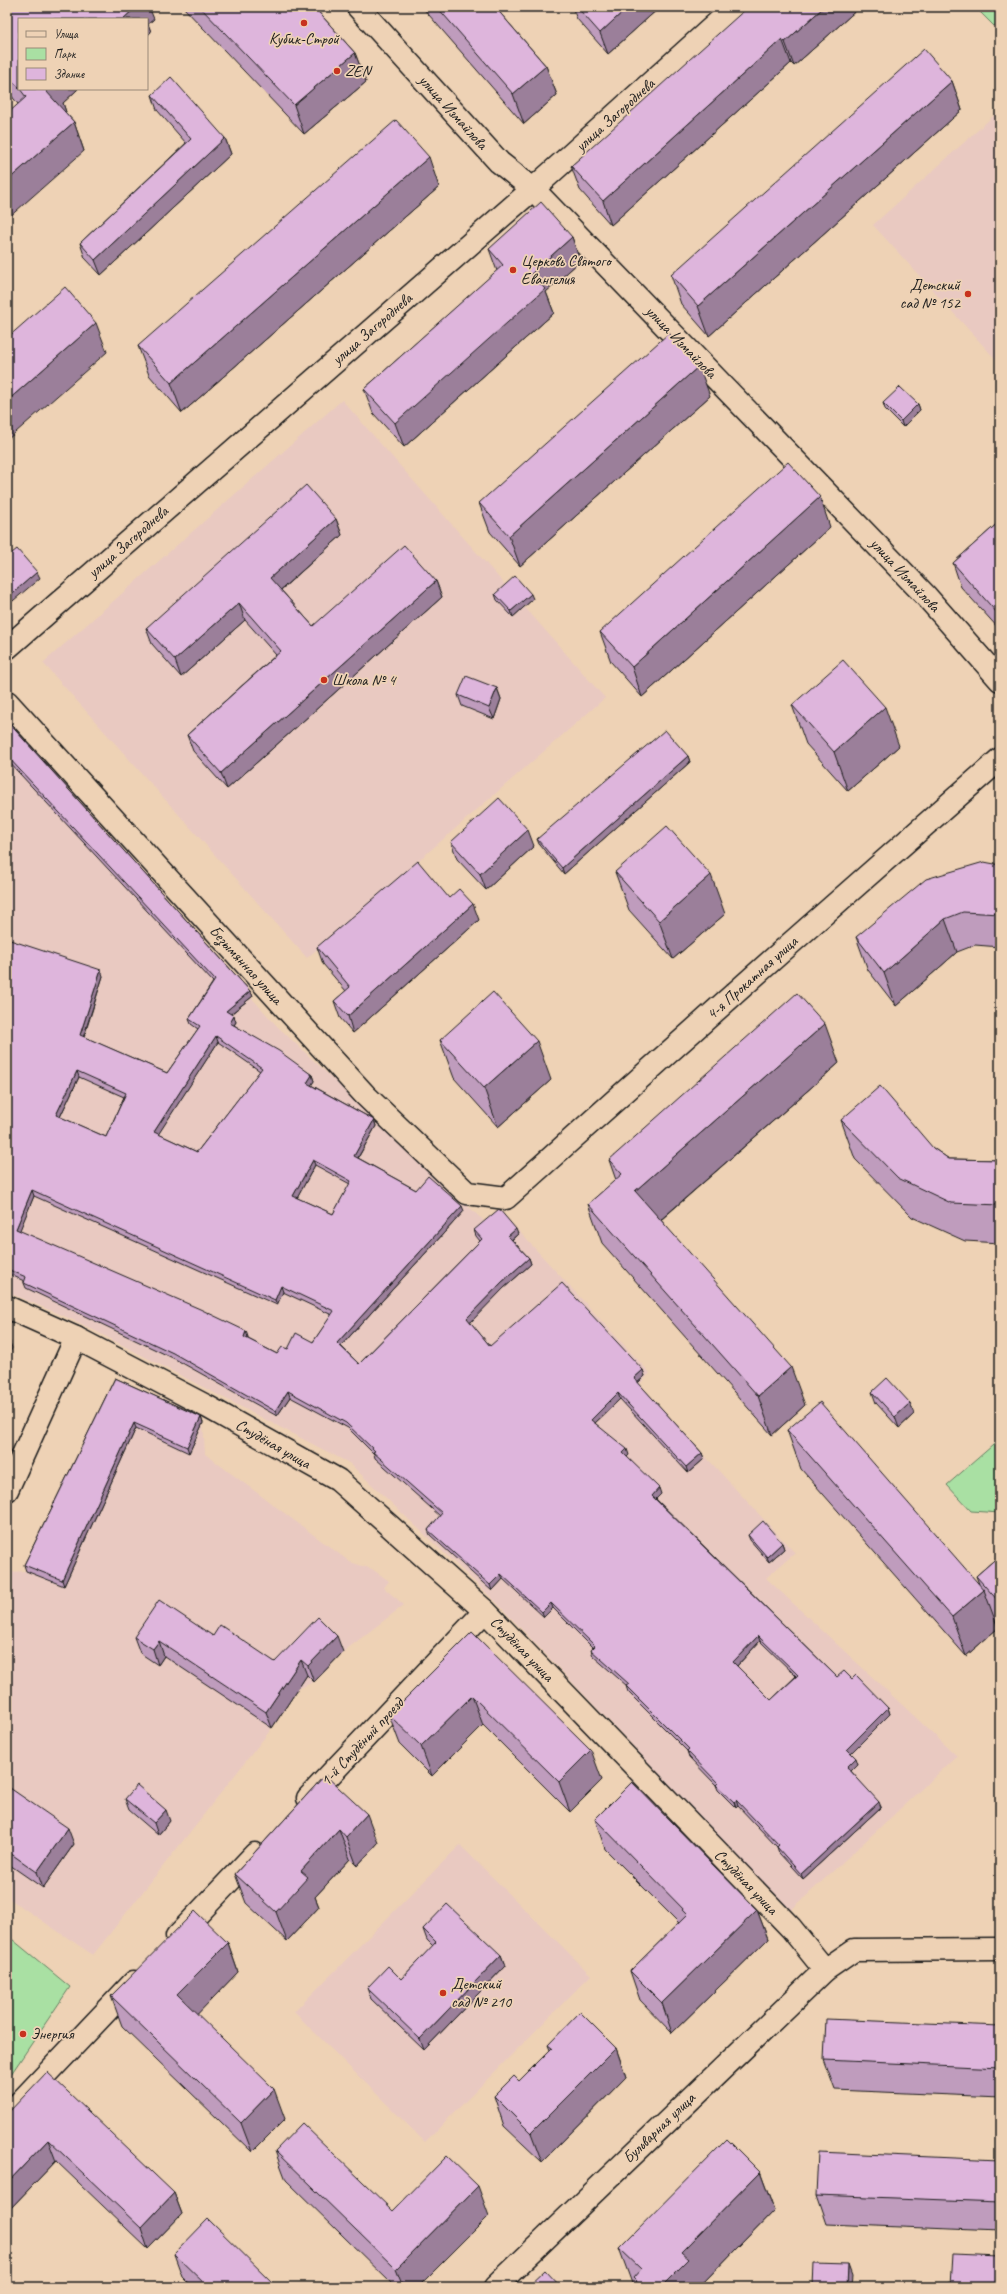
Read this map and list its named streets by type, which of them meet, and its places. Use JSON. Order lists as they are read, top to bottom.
{
  "streets": {
    "street": [
      "улица Измайлова",
      "улица Загороднева",
      "Безымянная улица",
      "4-я Прокатная улица",
      "Студёная улица",
      "1-й Студёный проезд",
      "Бульварная улица"
    ]
  },
  "crossings": [
    ["улица Измайлова", "улица Загороднева"],
    ["Безымянная улица", "4-я Прокатная улица"],
    ["Студёная улица", "1-й Студёный проезд"],
    ["Студёная улица", "Бульварная улица"]
  ],
  "places": [
    "Кубик-Строй",
    "ZEN",
    "Церковь Святого Евангелия",
    "Детский сад № 152",
    "Школа № 4",
    "Детский сад № 210",
    "Энергия"
  ],
  "legend": ["Улица", "Парк", "Здание"]
}
